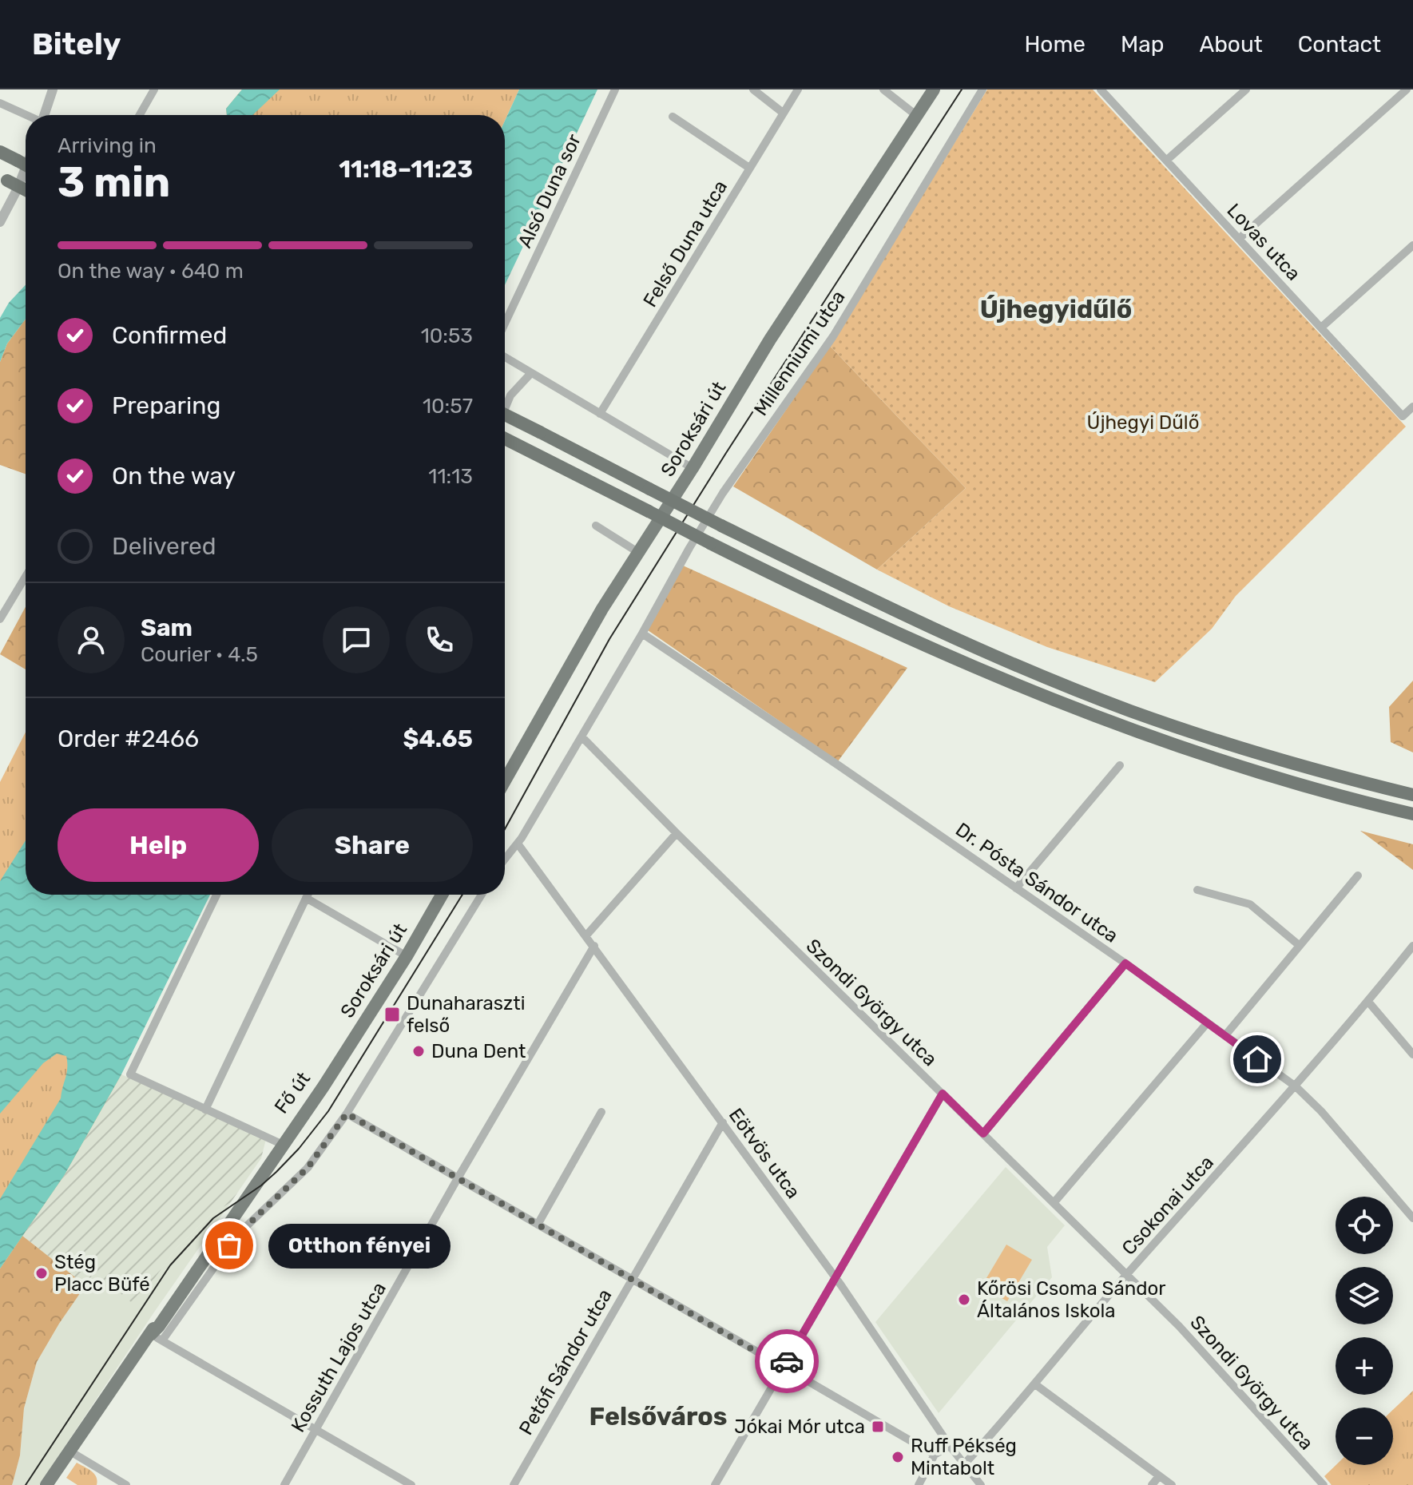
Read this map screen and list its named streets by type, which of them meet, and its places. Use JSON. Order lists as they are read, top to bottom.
{
  "streets": {
    "main road": ["Soroksári út", "Fő út"],
    "street": [
      "Alsó Duna sor",
      "Lovas utca",
      "Felső Duna utca",
      "Millenniumi utca",
      "Dr. Pósta Sándor utca",
      "Szondi György utca",
      "Eötvös utca",
      "Csokonai utca",
      "Kossuth Lajos utca",
      "Petőfi Sándor utca"
    ]
  },
  "crossings": [
    ["Millenniumi utca", "Dr. Pósta Sándor utca"],
    ["Millenniumi utca", "Szondi György utca"],
    ["Millenniumi utca", "Eötvös utca"],
    ["Soroksári út", "Fő út"],
    ["Dr. Pósta Sándor utca", "Csokonai utca"],
    ["Szondi György utca", "Csokonai utca"],
    ["Eötvös utca", "Csokonai utca"],
    ["Eötvös utca", "Kossuth Lajos utca"],
    ["Eötvös utca", "Petőfi Sándor utca"]
  ],
  "districts": ["Újhegyidűlő", "Felsőváros"],
  "parks": ["Újhegyi Dűlő"],
  "places": {
    "transit": ["Dunaharaszti felső", "Jókai Mór utca"],
    "other": [
      "Duna Dent",
      "Otthon fényei",
      "Stég Placc Büfé",
      "Kőrösi Csoma Sándor Általános Iskola",
      "Ruff Pékség Mintabolt"
    ]
  },
  "page": {
    "header": "Bitely",
    "nav": [
      "Home",
      "Map",
      "About",
      "Contact"
    ],
    "heading": ["3 min", "Arriving in", "11:18–11:23"],
    "panel": [
      "Sam",
      "Courier · 4.5",
      "Order #2466",
      "$4.65"
    ],
    "bar": "On the way · 640 m",
    "list": [
      ["Confirmed", "10:53"],
      ["Preparing", "10:57"],
      ["On the way", "11:13"],
      "Delivered"
    ],
    "buttons": ["Help", "Share"],
    "map_buttons": ["+", "−"],
    "bubble": "Otthon fényei"
  }
}
